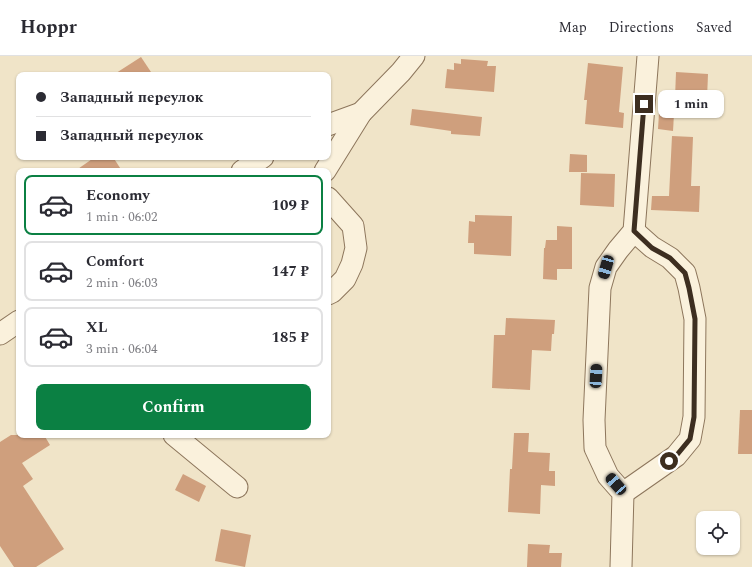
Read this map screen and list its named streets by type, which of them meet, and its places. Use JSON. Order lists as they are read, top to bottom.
{
  "page": {
    "header": "Hoppr",
    "nav": ["Map", "Directions", "Saved"],
    "banner": ["Западный переулок", "Западный переулок"],
    "bubble": "1 min",
    "list": [
      {
        "name": "Economy",
        "note": "1 min · 06:02",
        "value": "109 ₽"
      },
      {
        "name": "Comfort",
        "note": "2 min · 06:03",
        "value": "147 ₽"
      },
      {
        "name": "XL",
        "note": "3 min · 06:04",
        "value": "185 ₽"
      }
    ],
    "buttons": "Confirm"
  }
}
